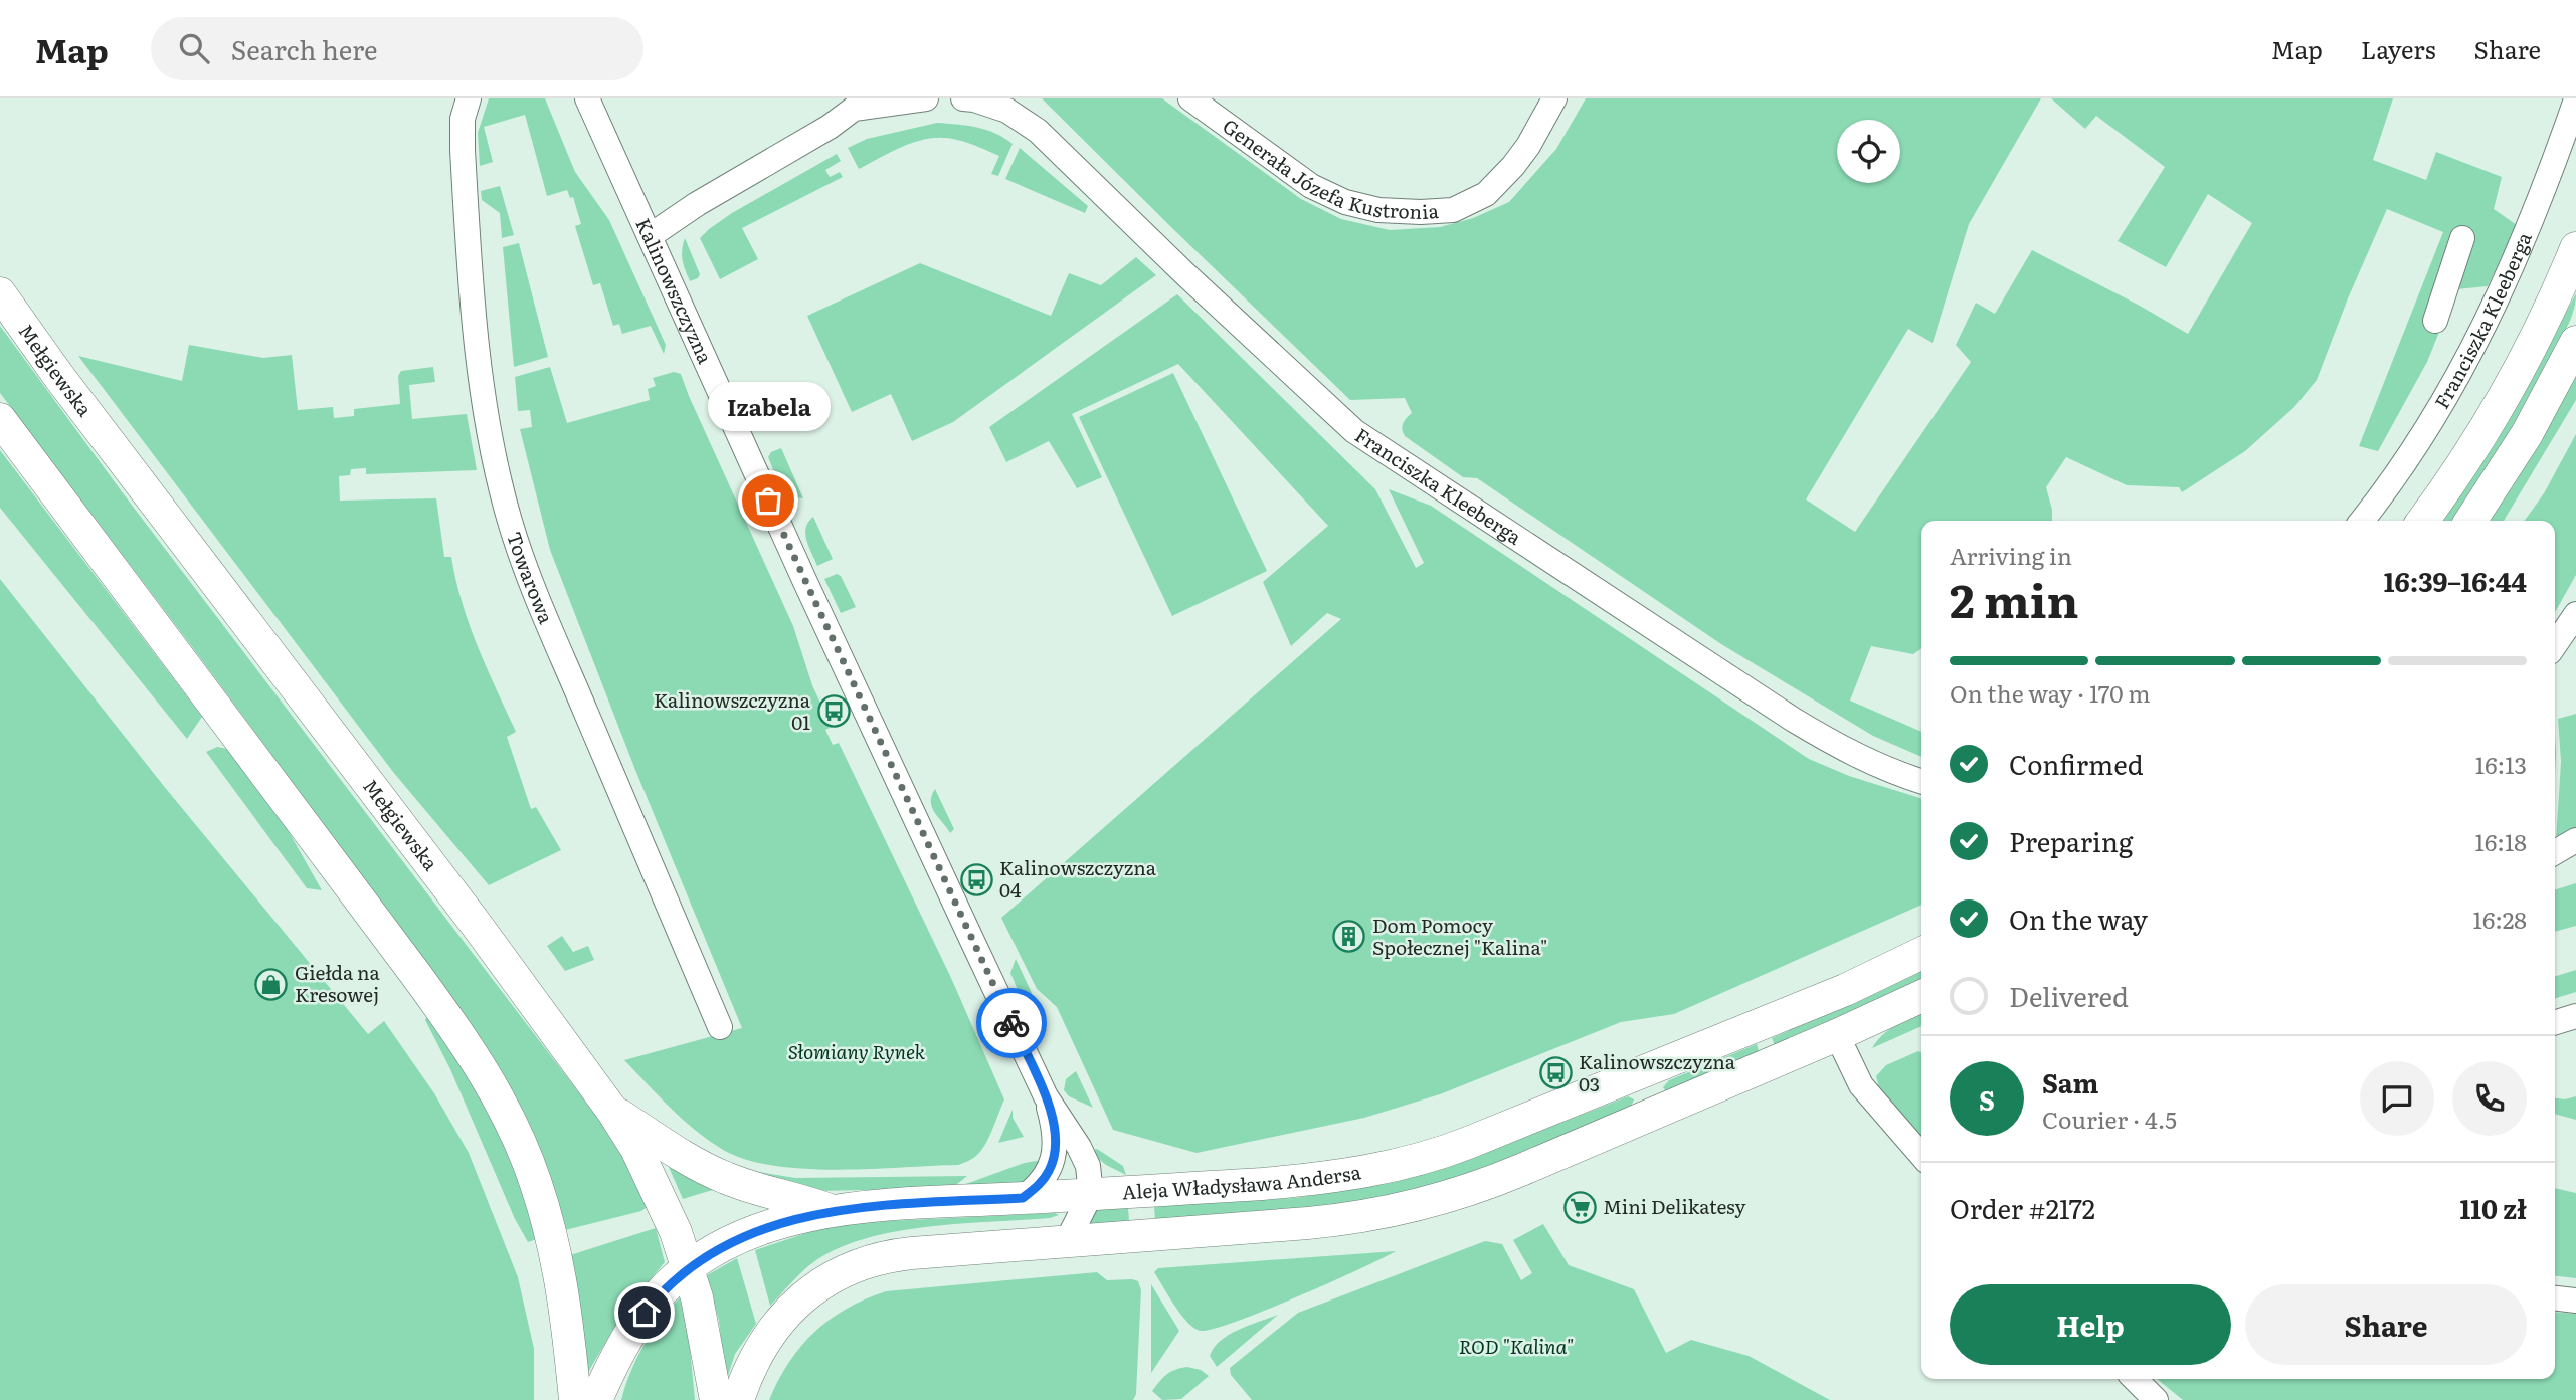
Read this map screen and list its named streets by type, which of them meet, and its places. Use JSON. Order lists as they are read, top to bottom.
{
  "streets": {
    "main road": ["Mełgiewska", "Aleja Władysława Andersa"],
    "street": [
      "Generała Józefa Kustronia",
      "Kalinowszczyzna",
      "Franciszka Kleeberga",
      "Towarowa"
    ]
  },
  "crossings": [
    ["Kalinowszczyzna", "Aleja Władysława Andersa"],
    ["Mełgiewska", "Aleja Władysława Andersa"]
  ],
  "parks": ["Słomiany Rynek", "ROD \"Kalina\""],
  "places": {
    "other": ["Izabela"],
    "bus stop": ["Kalinowszczyzna 01", "Kalinowszczyzna 04", "Kalinowszczyzna 03"],
    "building": ["Dom Pomocy Społecznej \"Kalina\""],
    "shop": ["Giełda na Kresowej"],
    "supermarket": ["Mini Delikatesy"]
  },
  "page": {
    "header": "Map",
    "search": "Search here",
    "nav": ["Map", "Layers", "Share"],
    "bubble": "Izabela",
    "heading": ["2 min", "Arriving in", "16:39–16:44"],
    "panel": [
      "Sam",
      "Courier · 4.5",
      "Order #2172",
      "110 zł"
    ],
    "bar": "On the way · 170 m",
    "list": [
      ["Confirmed", "16:13"],
      ["Preparing", "16:18"],
      ["On the way", "16:28"],
      "Delivered"
    ],
    "round": "S",
    "buttons": ["Help", "Share"]
  }
}
